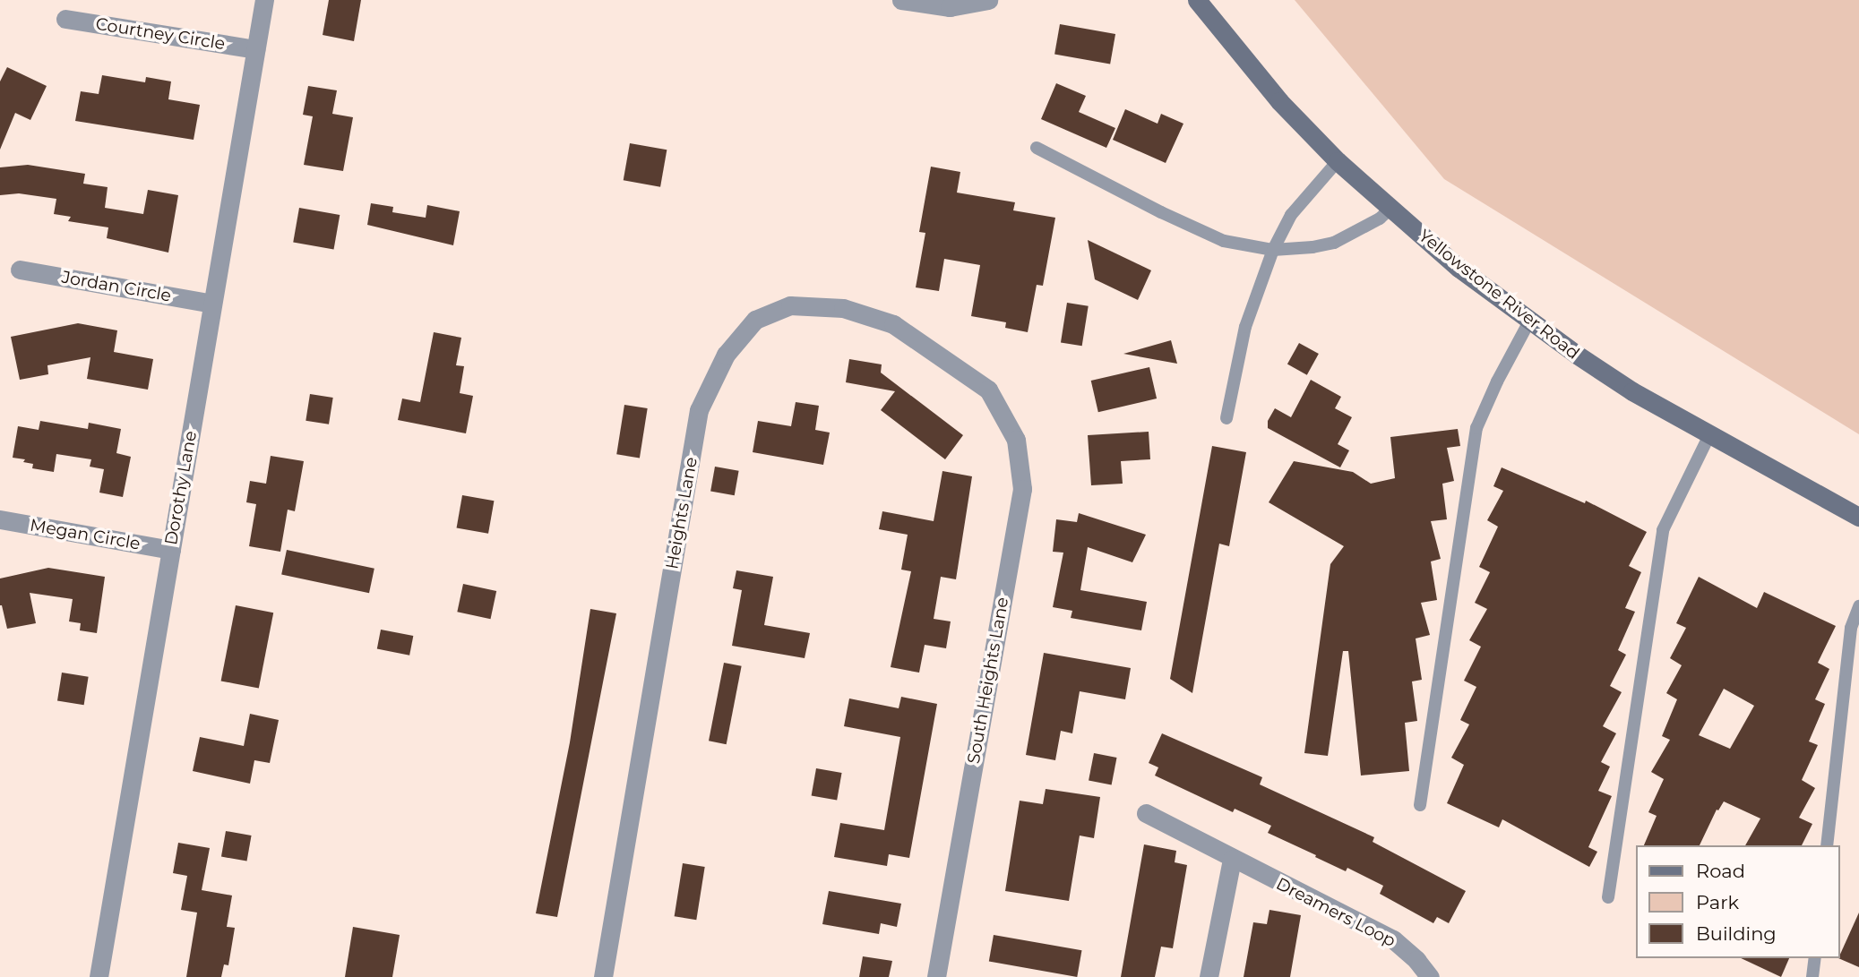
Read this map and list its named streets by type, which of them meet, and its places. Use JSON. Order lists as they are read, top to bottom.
{
  "streets": {
    "street": [
      "Courtney Circle",
      "Jordan Circle",
      "Yellowstone River Road",
      "Dorothy Lane",
      "Heights Lane",
      "Megan Circle",
      "South Heights Lane",
      "Dreamers Loop"
    ]
  },
  "crossings": [
    ["Courtney Circle", "Dorothy Lane"],
    ["Jordan Circle", "Dorothy Lane"],
    ["Dorothy Lane", "Megan Circle"],
    ["Heights Lane", "South Heights Lane"]
  ],
  "legend": ["Road", "Park", "Building"]
}
